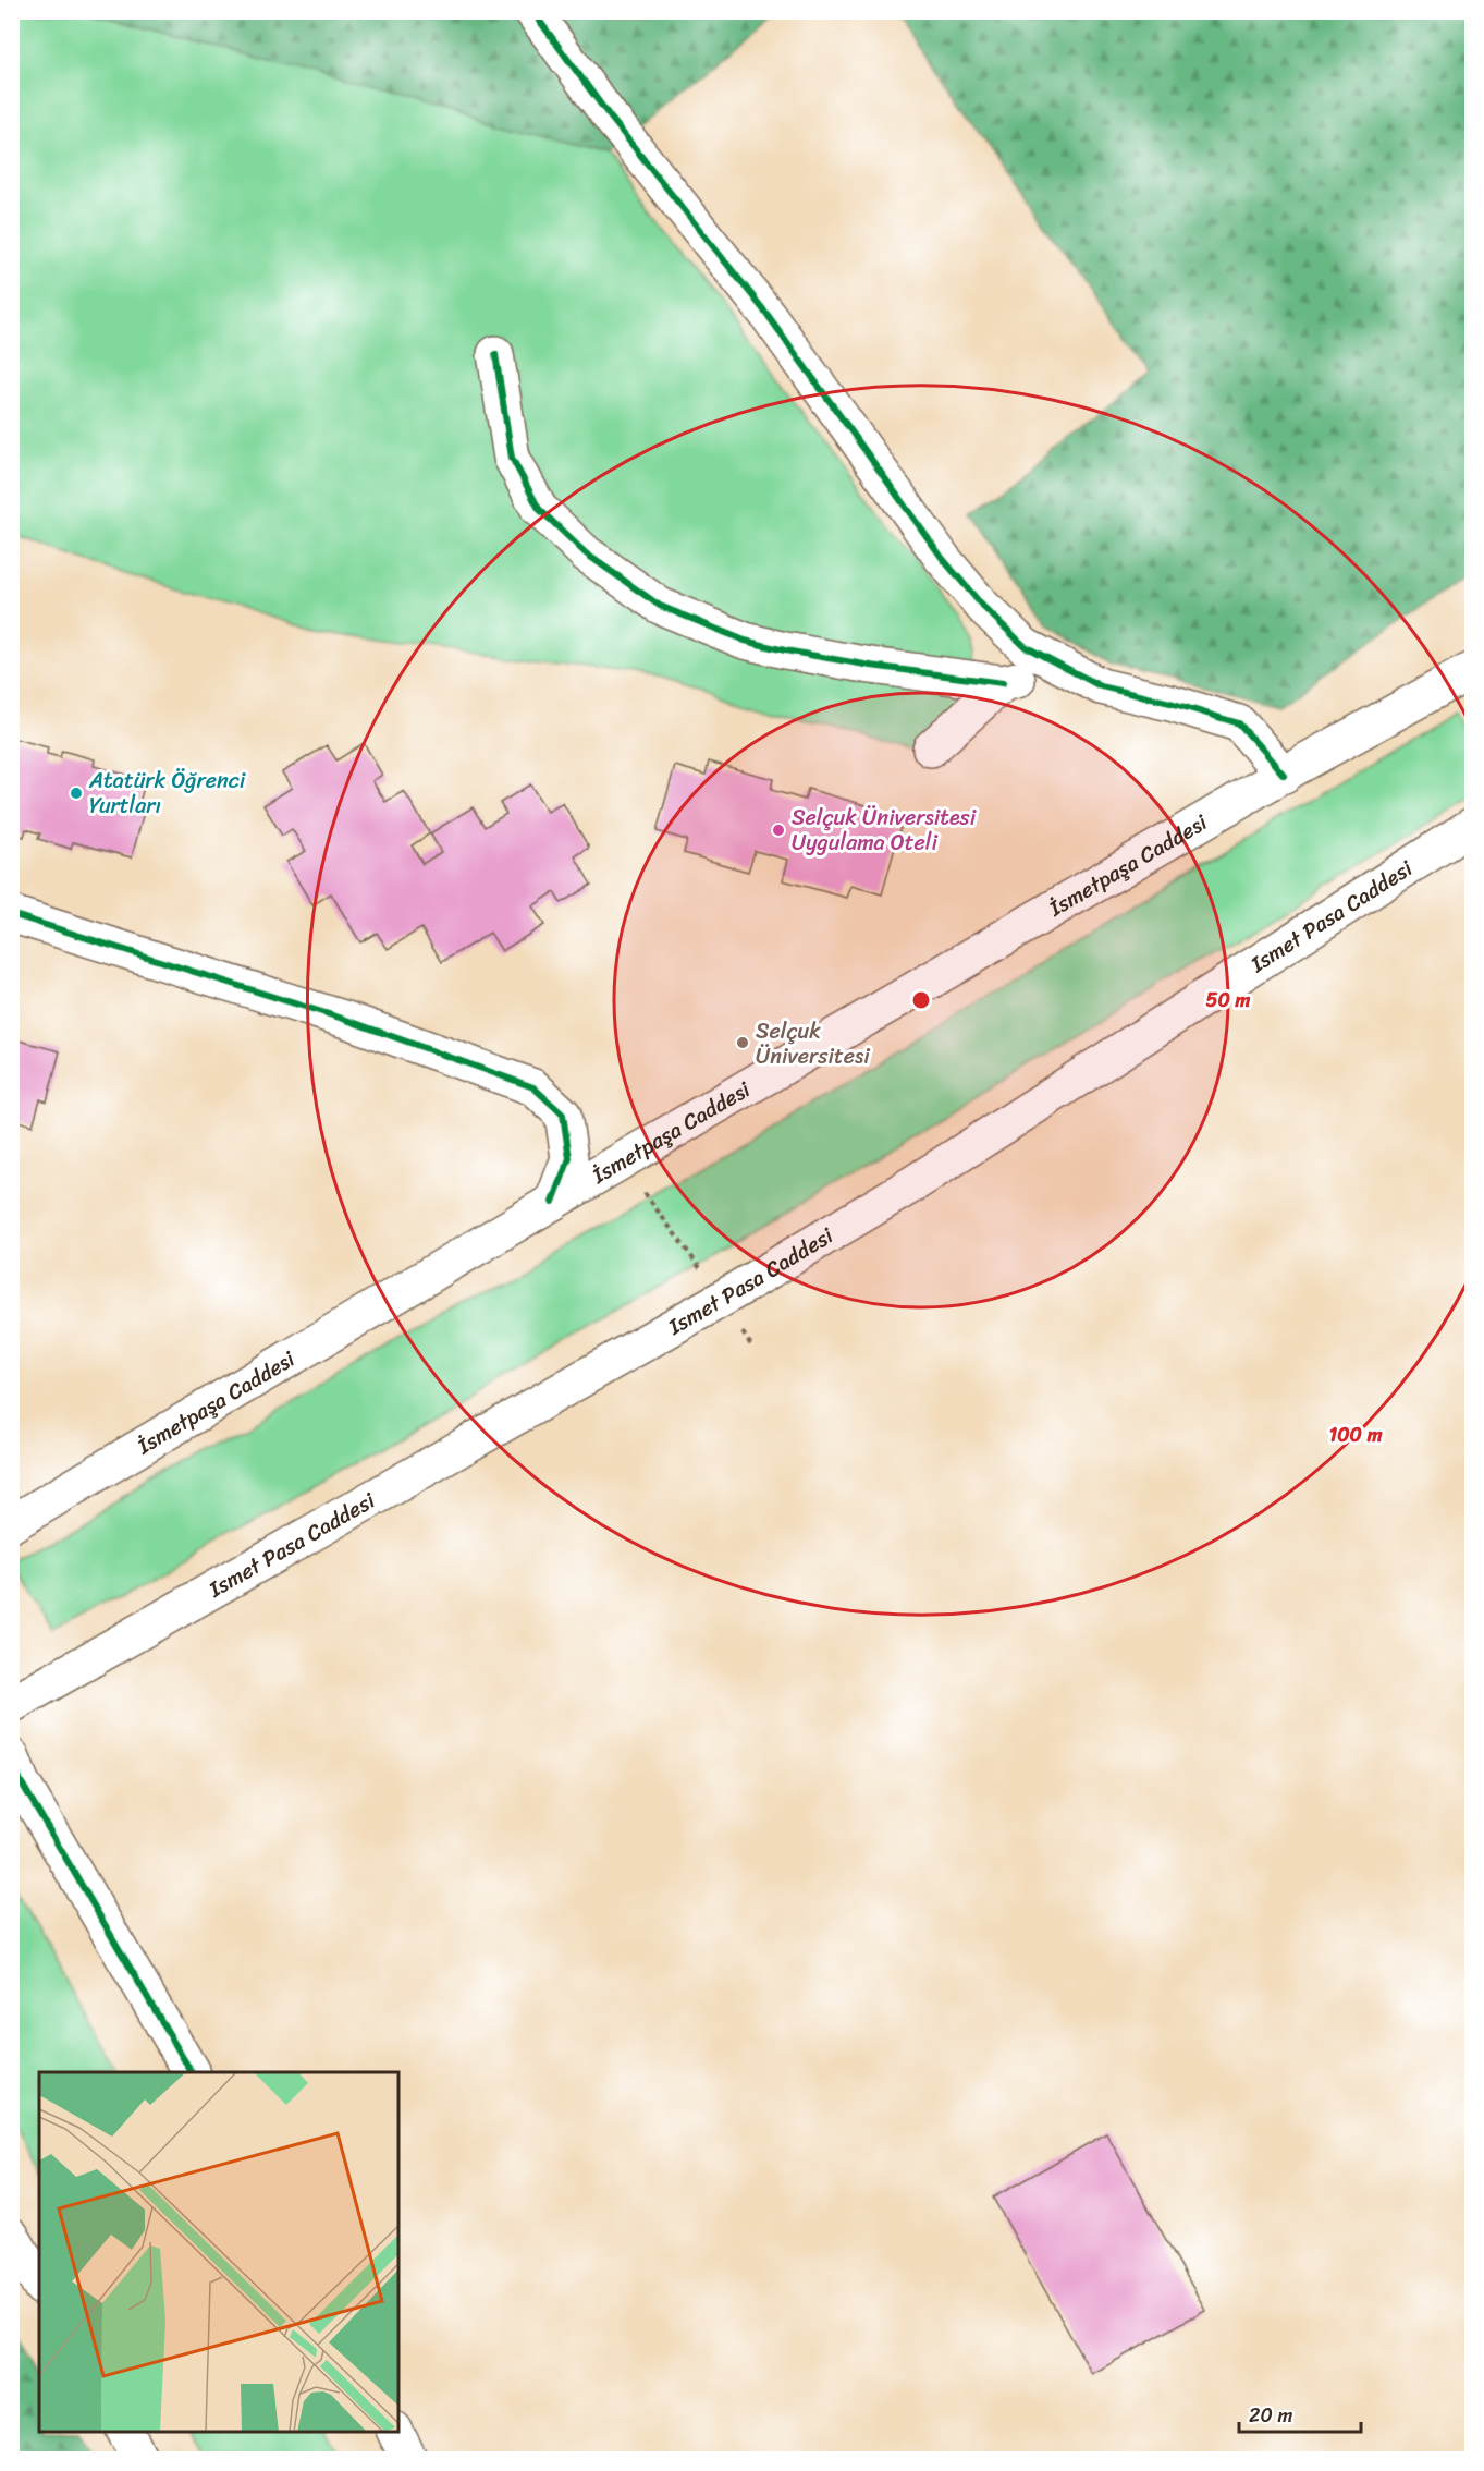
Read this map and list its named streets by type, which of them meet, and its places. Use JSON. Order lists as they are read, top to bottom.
{
  "streets": {
    "main road": ["İsmetpaşa Caddesi", "Ismet Pasa Caddesi"]
  },
  "places": ["Atatürk Öğrenci Yurtları", "Selçuk Üniversitesi Uygulama Oteli", "Selçuk Üniversitesi"],
  "scale_bar": "20 m",
  "rings": ["50 m", "100 m"]
}
